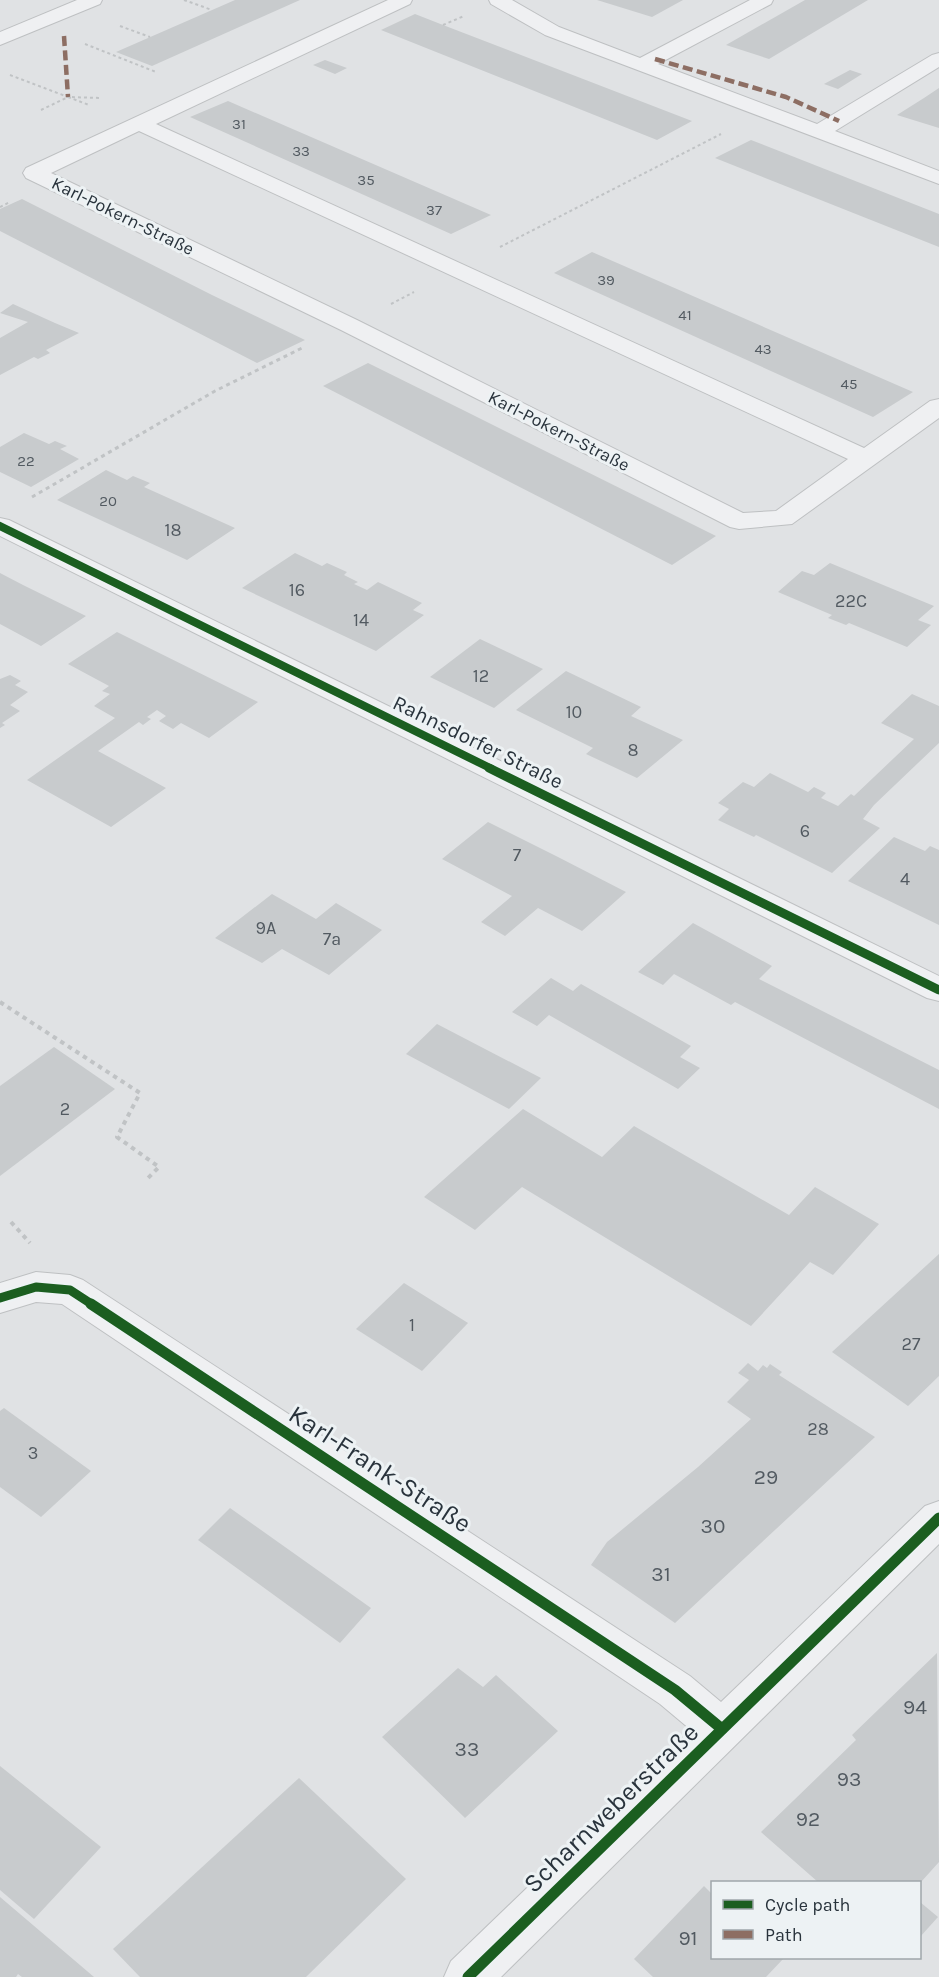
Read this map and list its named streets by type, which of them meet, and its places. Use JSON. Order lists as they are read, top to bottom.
{
  "streets": {
    "street": [
      "Karl-Pokern-Straße",
      "Rahnsdorfer Straße",
      "Karl-Frank-Straße",
      "Scharnweberstraße"
    ]
  },
  "crossings": [
    ["Karl-Frank-Straße", "Scharnweberstraße"]
  ],
  "house_numbers": [
    "31",
    "33",
    "35",
    "37",
    "39",
    "41",
    "43",
    "45",
    "22",
    "20",
    "18",
    "16",
    "22C",
    "14",
    "12",
    "10",
    "8",
    "6",
    "7",
    "4",
    "9A",
    "7a",
    "2",
    "1",
    "27",
    "28",
    "3",
    "29",
    "30",
    "31",
    "94",
    "33",
    "93",
    "92",
    "91"
  ],
  "legend": ["Cycle path", "Path"]
}
